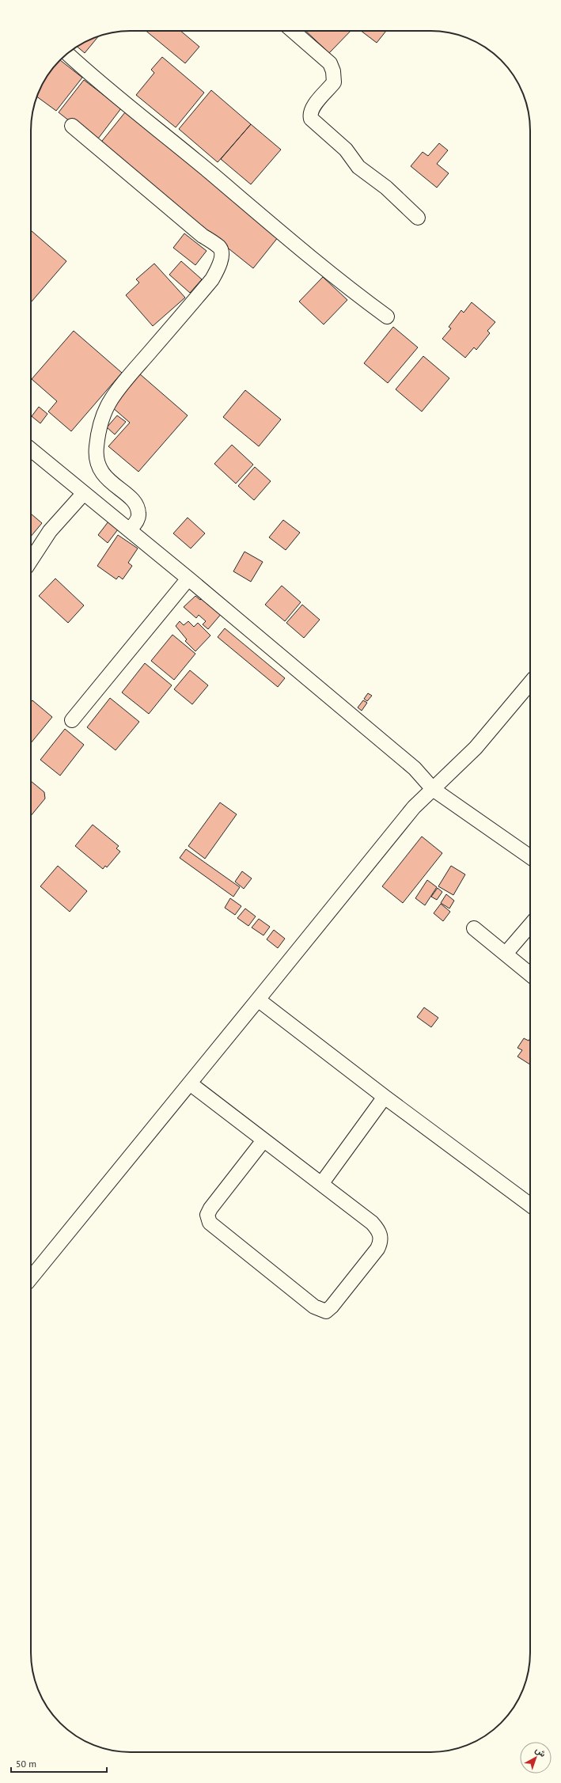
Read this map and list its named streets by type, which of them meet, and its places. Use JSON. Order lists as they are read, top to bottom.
{
  "scale_bar": "50 m",
  "north": "top right"
}
